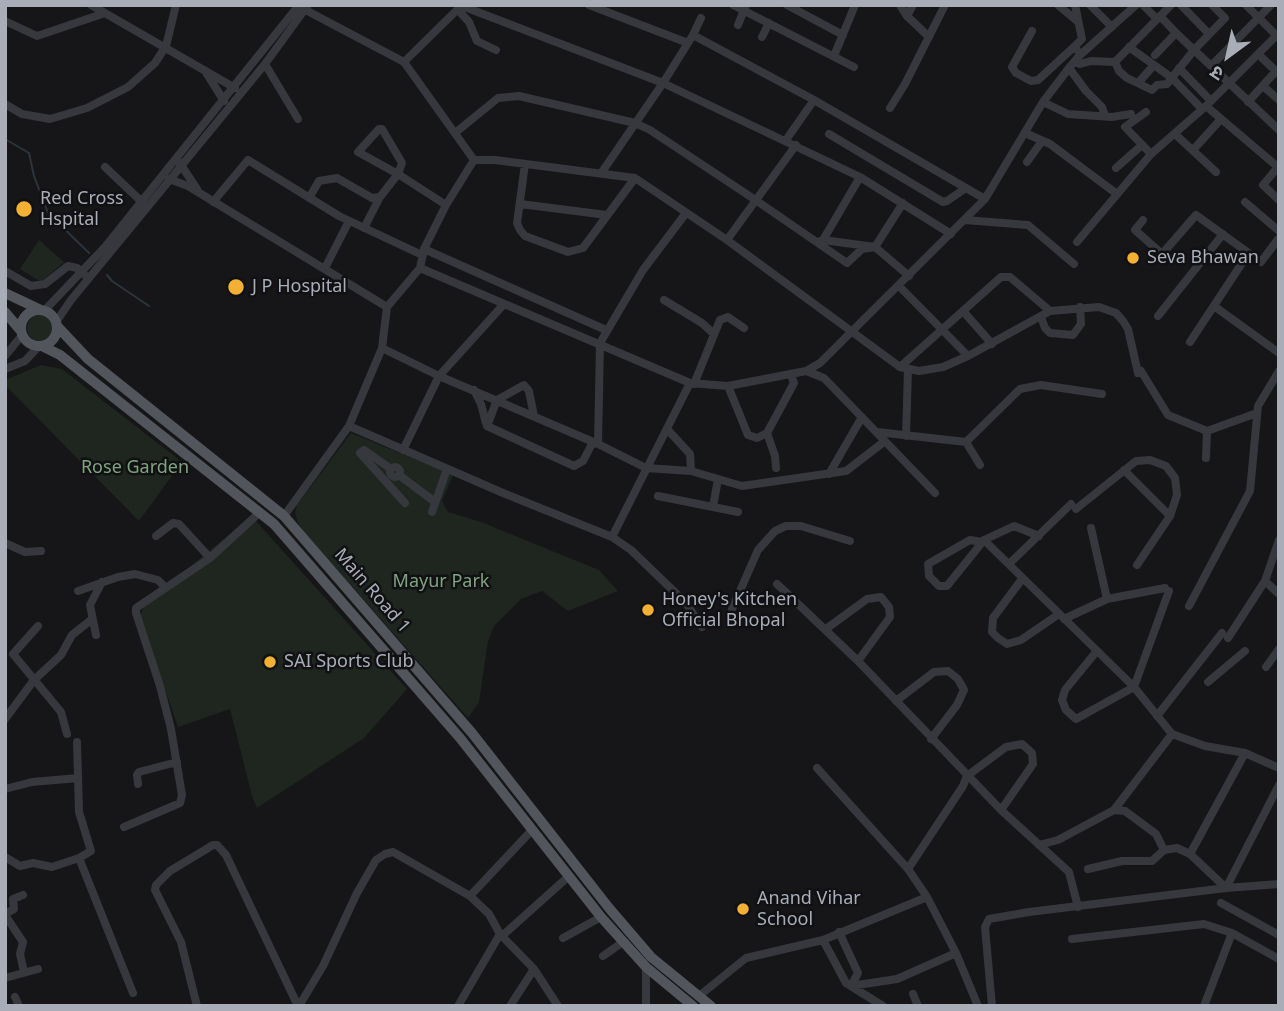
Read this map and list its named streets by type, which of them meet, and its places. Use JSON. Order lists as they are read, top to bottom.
{
  "streets": {
    "main road": ["Main Road 1"]
  },
  "parks": ["Rose Garden", "Mayur Park"],
  "places": [
    "Red Cross Hspital",
    "Seva Bhawan",
    "J P Hospital",
    "Honey's Kitchen Official Bhopal",
    "SAI Sports Club",
    "Anand Vihar School"
  ],
  "north": "bottom left"
}
